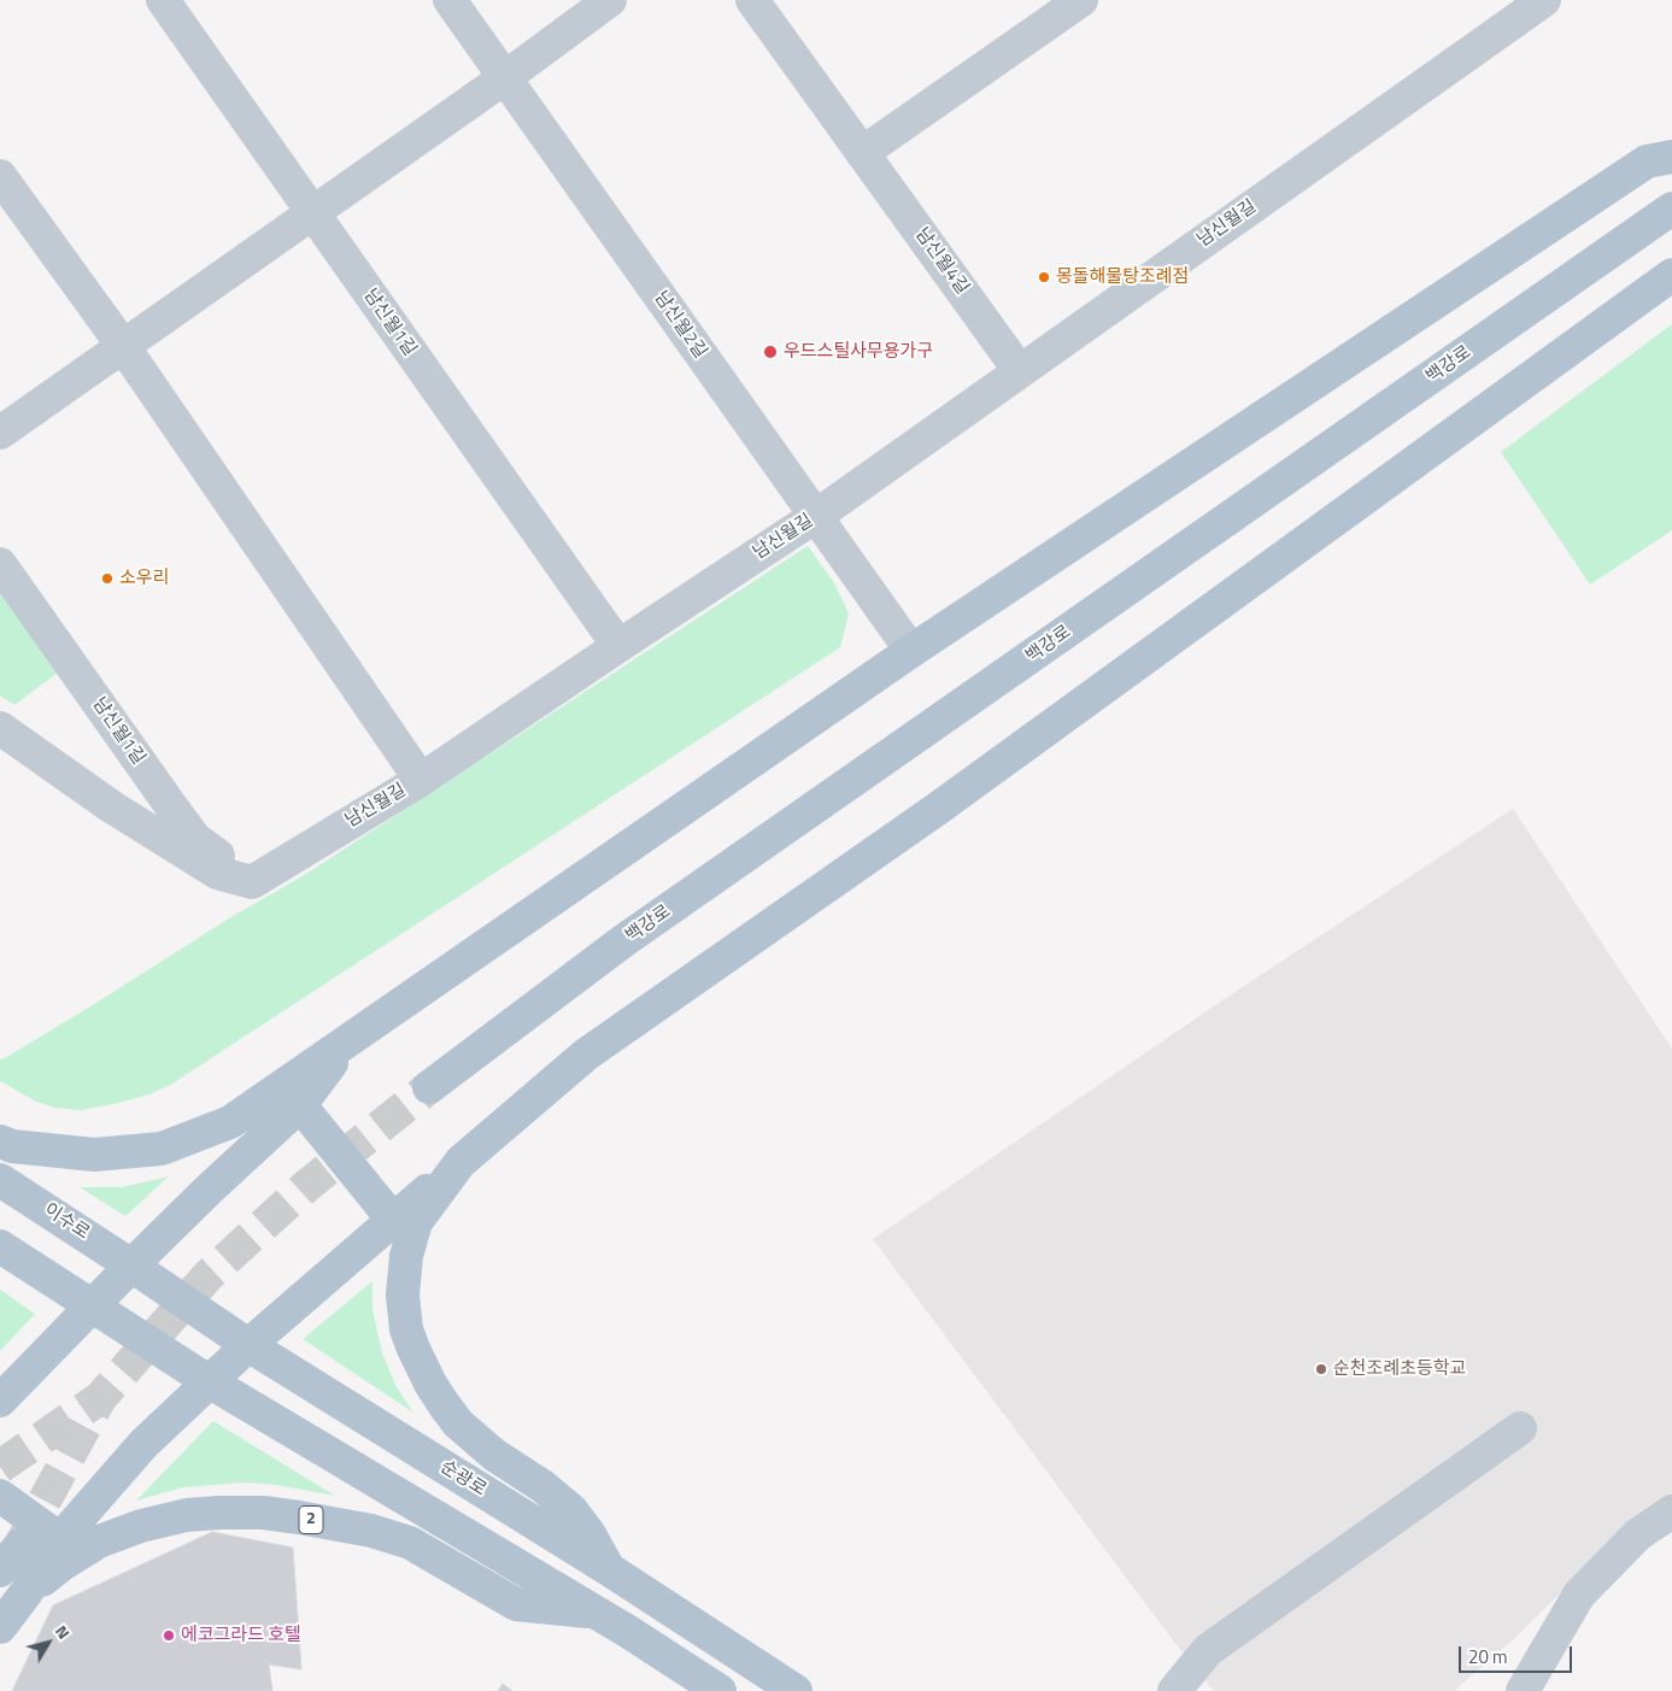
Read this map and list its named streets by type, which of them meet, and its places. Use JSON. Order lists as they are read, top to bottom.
{
  "streets": {
    "main road": [
      "백강로",
      "이수로",
      "순광로",
      "2"
    ],
    "street": [
      "남신월길",
      "남신월4길",
      "남신월1길",
      "남신월2길"
    ]
  },
  "crossings": [
    ["남신월길", "남신월4길"],
    ["남신월길", "남신월1길"],
    ["남신월길", "남신월2길"],
    ["이수로", "순광로"]
  ],
  "places": [
    "몽돌해물탕조례점",
    "우드스틸사무용가구",
    "소우리",
    "순천조례초등학교",
    "에코그라드 호텔"
  ],
  "scale_bar": "20 m",
  "north": "top right"
}
